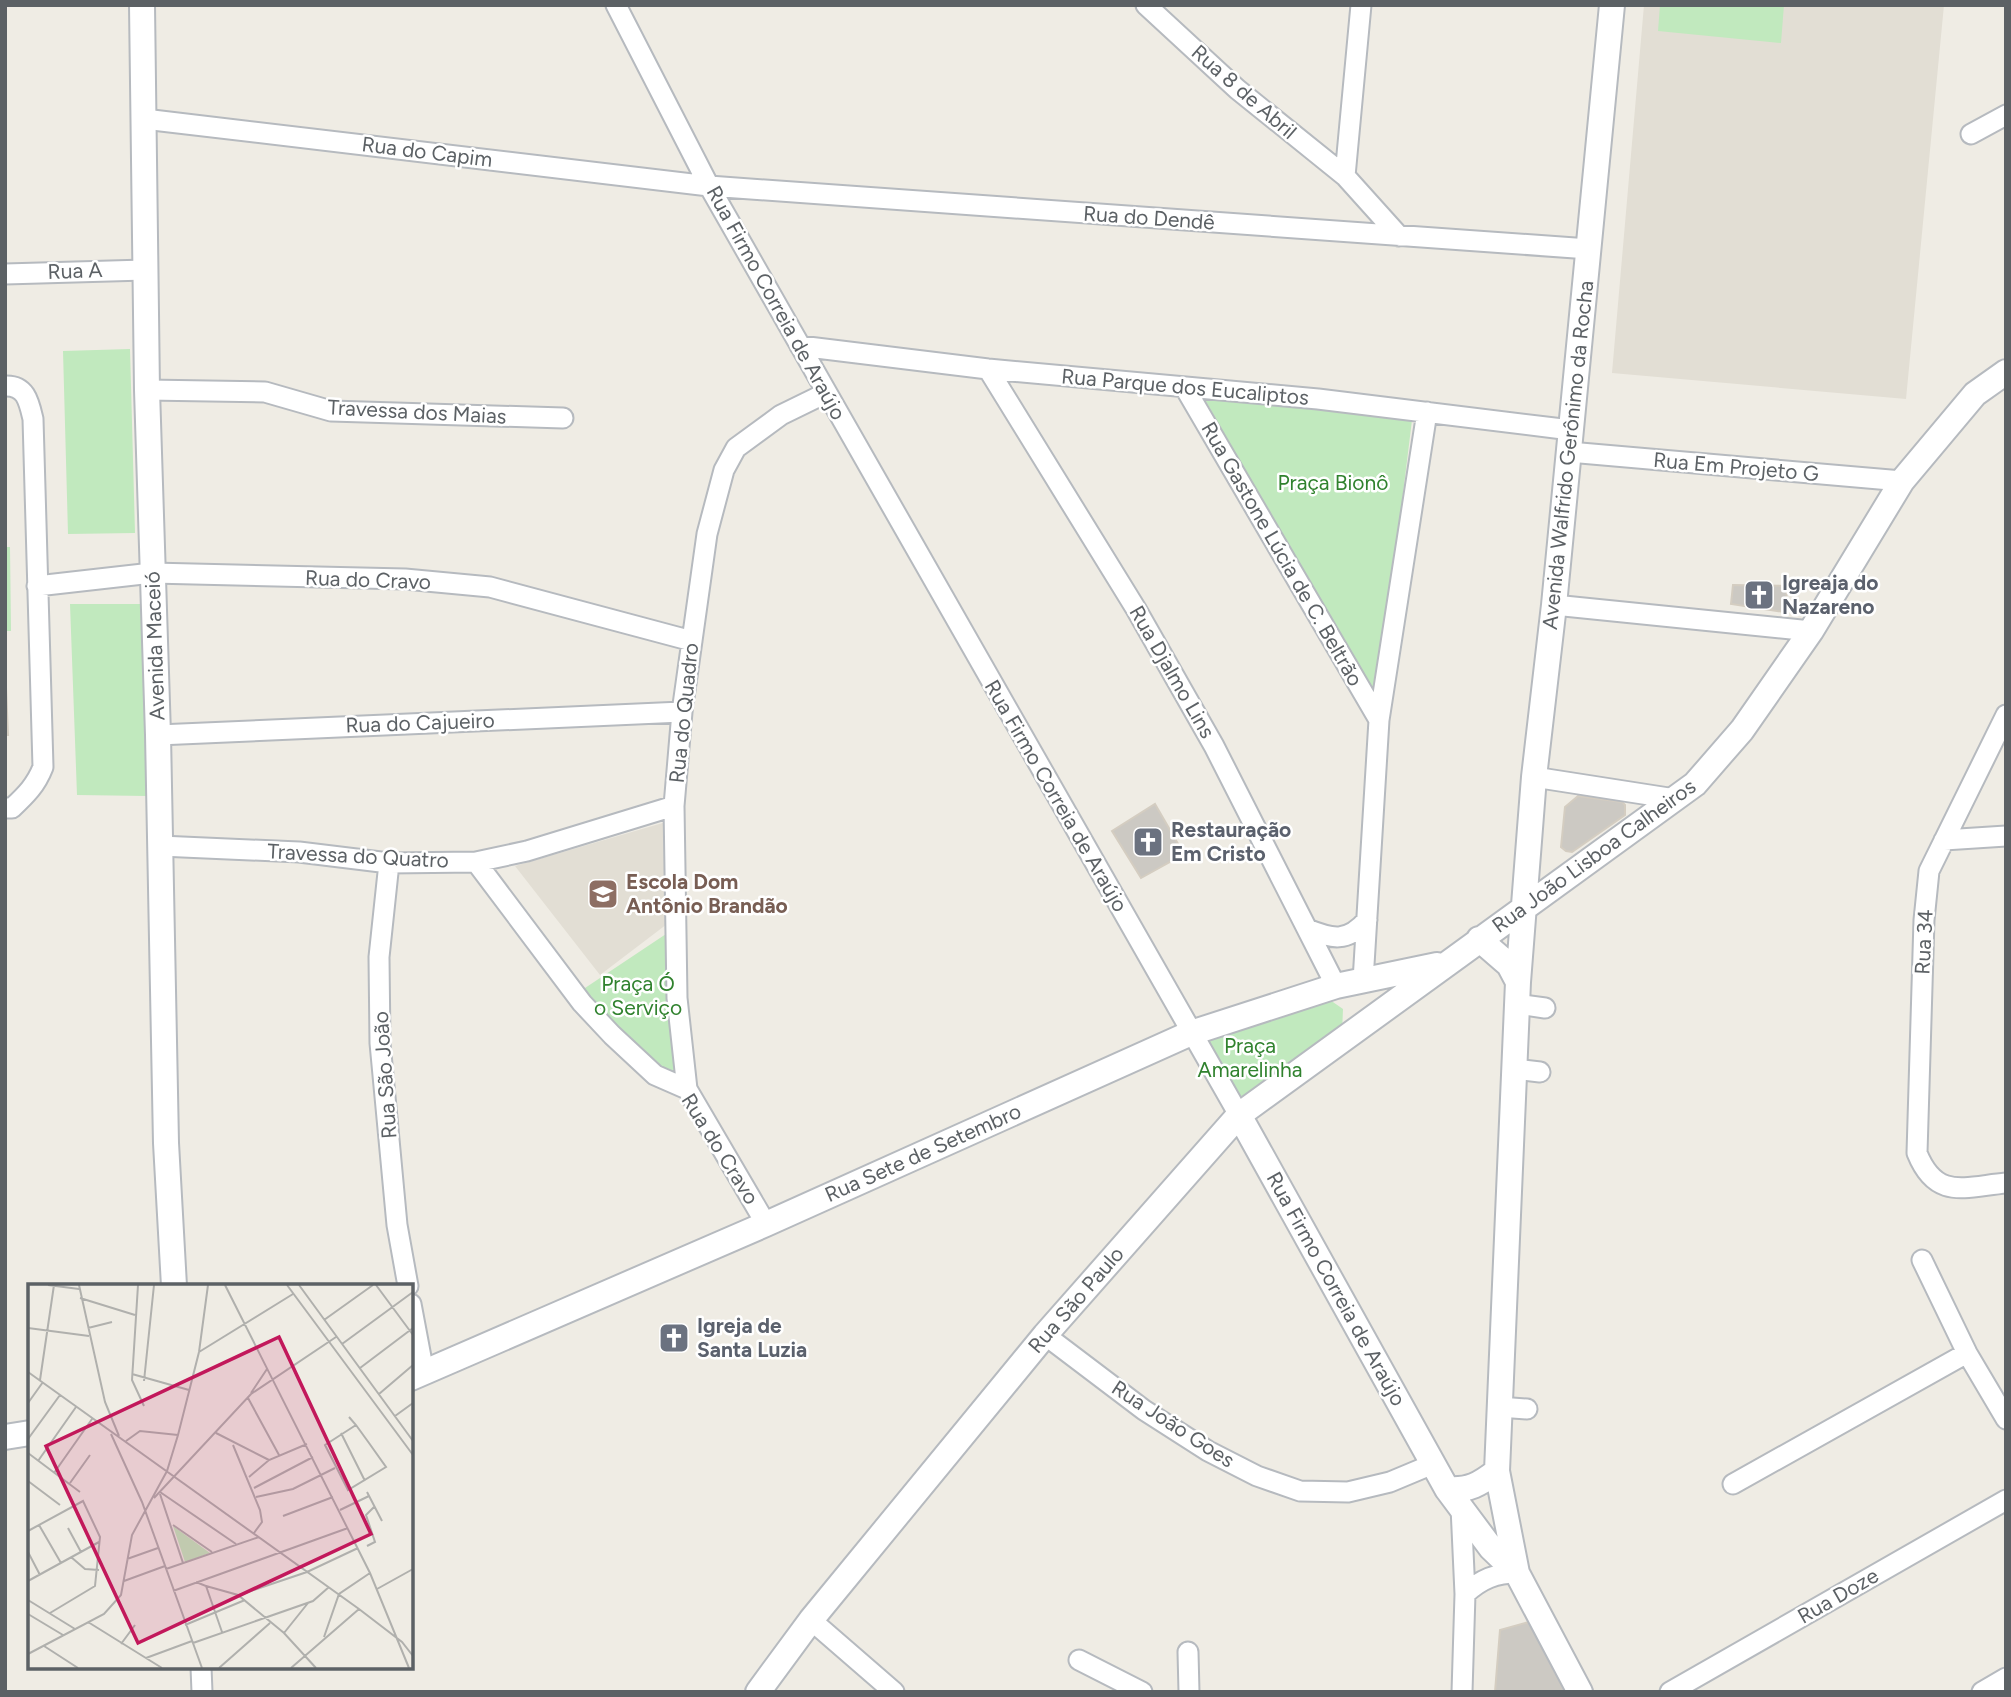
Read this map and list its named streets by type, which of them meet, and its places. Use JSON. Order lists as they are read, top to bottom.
{
  "streets": {
    "street": [
      "Rua 8 de Abril",
      "Rua do Capim",
      "Rua do Dendê",
      "Rua A",
      "Rua Firmo Correia de Araújo",
      "Rua Parque dos Eucaliptos",
      "Travessa dos Maias",
      "Avenida Walfrido Gerônimo da Rocha",
      "Rua Em Projeto G",
      "Rua Gastone Lúcia de C. Beltrão",
      "Rua do Cravo",
      "Avenida Maceió",
      "Rua Djalmo Lins",
      "Rua do Quadro",
      "Rua do Cajueiro",
      "Travessa do Quatro",
      "Rua João Lisboa Calheiros",
      "Rua 34",
      "Rua São João",
      "Rua Sete de Setembro",
      "Rua São Paulo",
      "Rua João Goes",
      "Rua Doze"
    ]
  },
  "crossings": [
    ["Rua 8 de Abril", "Rua do Dendê"],
    ["Rua do Capim", "Rua do Dendê"],
    ["Rua do Capim", "Rua Firmo Correia de Araújo"],
    ["Rua do Capim", "Avenida Maceió"],
    ["Rua do Dendê", "Rua Firmo Correia de Araújo"],
    ["Rua do Dendê", "Avenida Walfrido Gerônimo da Rocha"],
    ["Rua A", "Avenida Maceió"],
    ["Rua Firmo Correia de Araújo", "Rua Parque dos Eucaliptos"],
    ["Rua Firmo Correia de Araújo", "Avenida Walfrido Gerônimo da Rocha"],
    ["Rua Firmo Correia de Araújo", "Rua do Quadro"],
    ["Rua Firmo Correia de Araújo", "Rua João Lisboa Calheiros"],
    ["Rua Firmo Correia de Araújo", "Rua Sete de Setembro"],
    ["Rua Firmo Correia de Araújo", "Rua São Paulo"],
    ["Rua Firmo Correia de Araújo", "Rua João Goes"],
    ["Rua Parque dos Eucaliptos", "Avenida Walfrido Gerônimo da Rocha"],
    ["Rua Parque dos Eucaliptos", "Rua Em Projeto G"],
    ["Rua Parque dos Eucaliptos", "Rua Gastone Lúcia de C. Beltrão"],
    ["Rua Parque dos Eucaliptos", "Rua Djalmo Lins"],
    ["Travessa dos Maias", "Avenida Maceió"],
    ["Avenida Walfrido Gerônimo da Rocha", "Rua Em Projeto G"],
    ["Avenida Walfrido Gerônimo da Rocha", "Rua João Lisboa Calheiros"],
    ["Rua Em Projeto G", "Rua João Lisboa Calheiros"],
    ["Rua do Cravo", "Avenida Maceió"],
    ["Rua do Cravo", "Rua do Quadro"],
    ["Rua do Cravo", "Travessa do Quatro"],
    ["Rua do Cravo", "Rua Sete de Setembro"],
    ["Avenida Maceió", "Rua do Cajueiro"],
    ["Avenida Maceió", "Travessa do Quatro"],
    ["Rua Djalmo Lins", "Rua Sete de Setembro"],
    ["Rua do Quadro", "Rua do Cajueiro"],
    ["Rua do Quadro", "Travessa do Quatro"],
    ["Travessa do Quatro", "Rua São João"],
    ["Rua João Lisboa Calheiros", "Rua Sete de Setembro"],
    ["Rua João Lisboa Calheiros", "Rua São Paulo"],
    ["Rua Sete de Setembro", "Rua São Paulo"],
    ["Rua São Paulo", "Rua João Goes"]
  ],
  "parks": ["Praça Bionô", "Praça Ó o Serviço", "Praça Amarelinha"],
  "places": {
    "church": ["Igreaja do Nazareno", "Restauração Em Cristo", "Igreja de Santa Luzia"],
    "school or university": ["Escola Dom Antônio Brandão"]
  }
}
